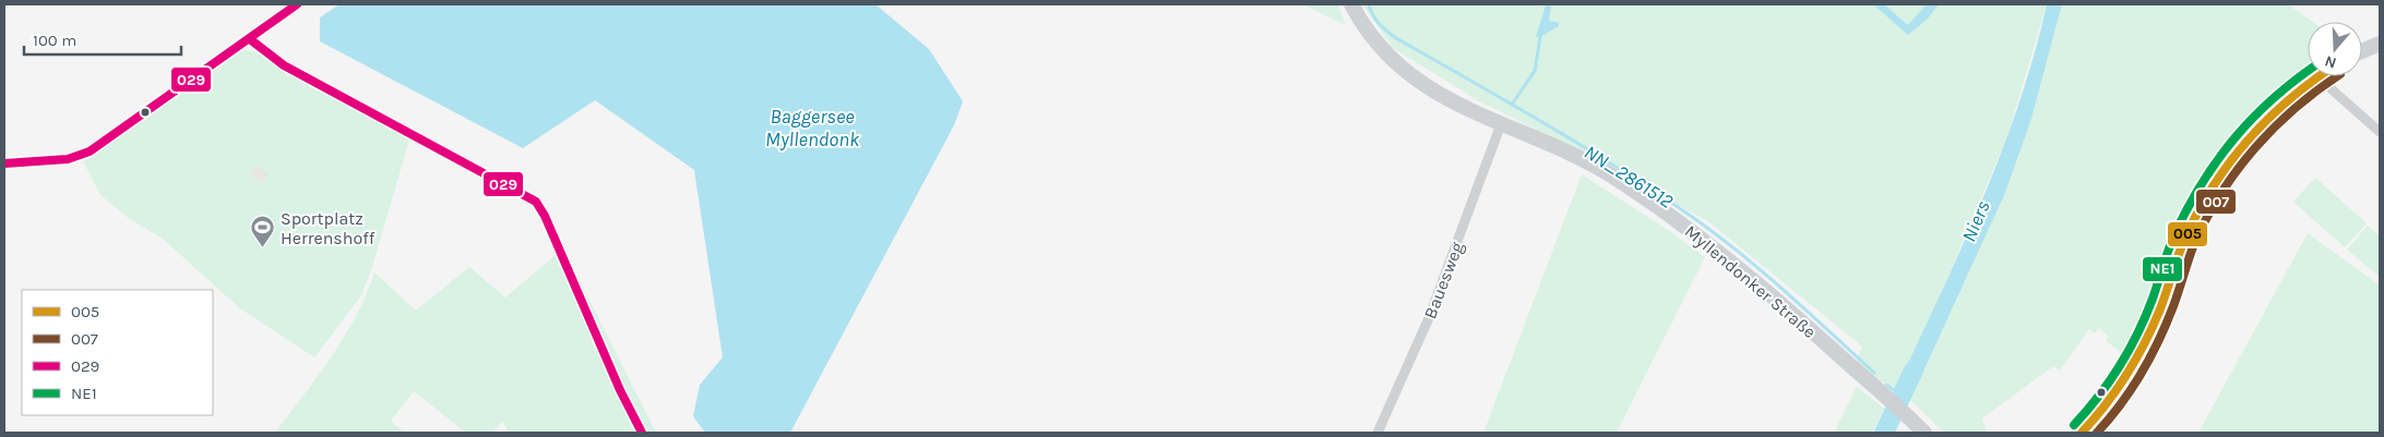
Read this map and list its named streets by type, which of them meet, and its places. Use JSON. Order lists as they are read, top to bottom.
{
  "streets": {
    "street": ["Bauesweg", "Myllendonker Straße"]
  },
  "crossings": [
    ["Bauesweg", "Myllendonker Straße"]
  ],
  "water": ["Baggersee Myllendonk", "NN_2861512", "Niers"],
  "places": {
    "sports": ["Sportplatz Herrenshoff"]
  },
  "lines": [
    "transit line 029",
    "transit line NE1",
    "transit line 005",
    "transit line 007"
  ],
  "legend": [
    "005",
    "007",
    "029",
    "NE1"
  ],
  "scale_bar": "100 m",
  "north": "bottom"
}
